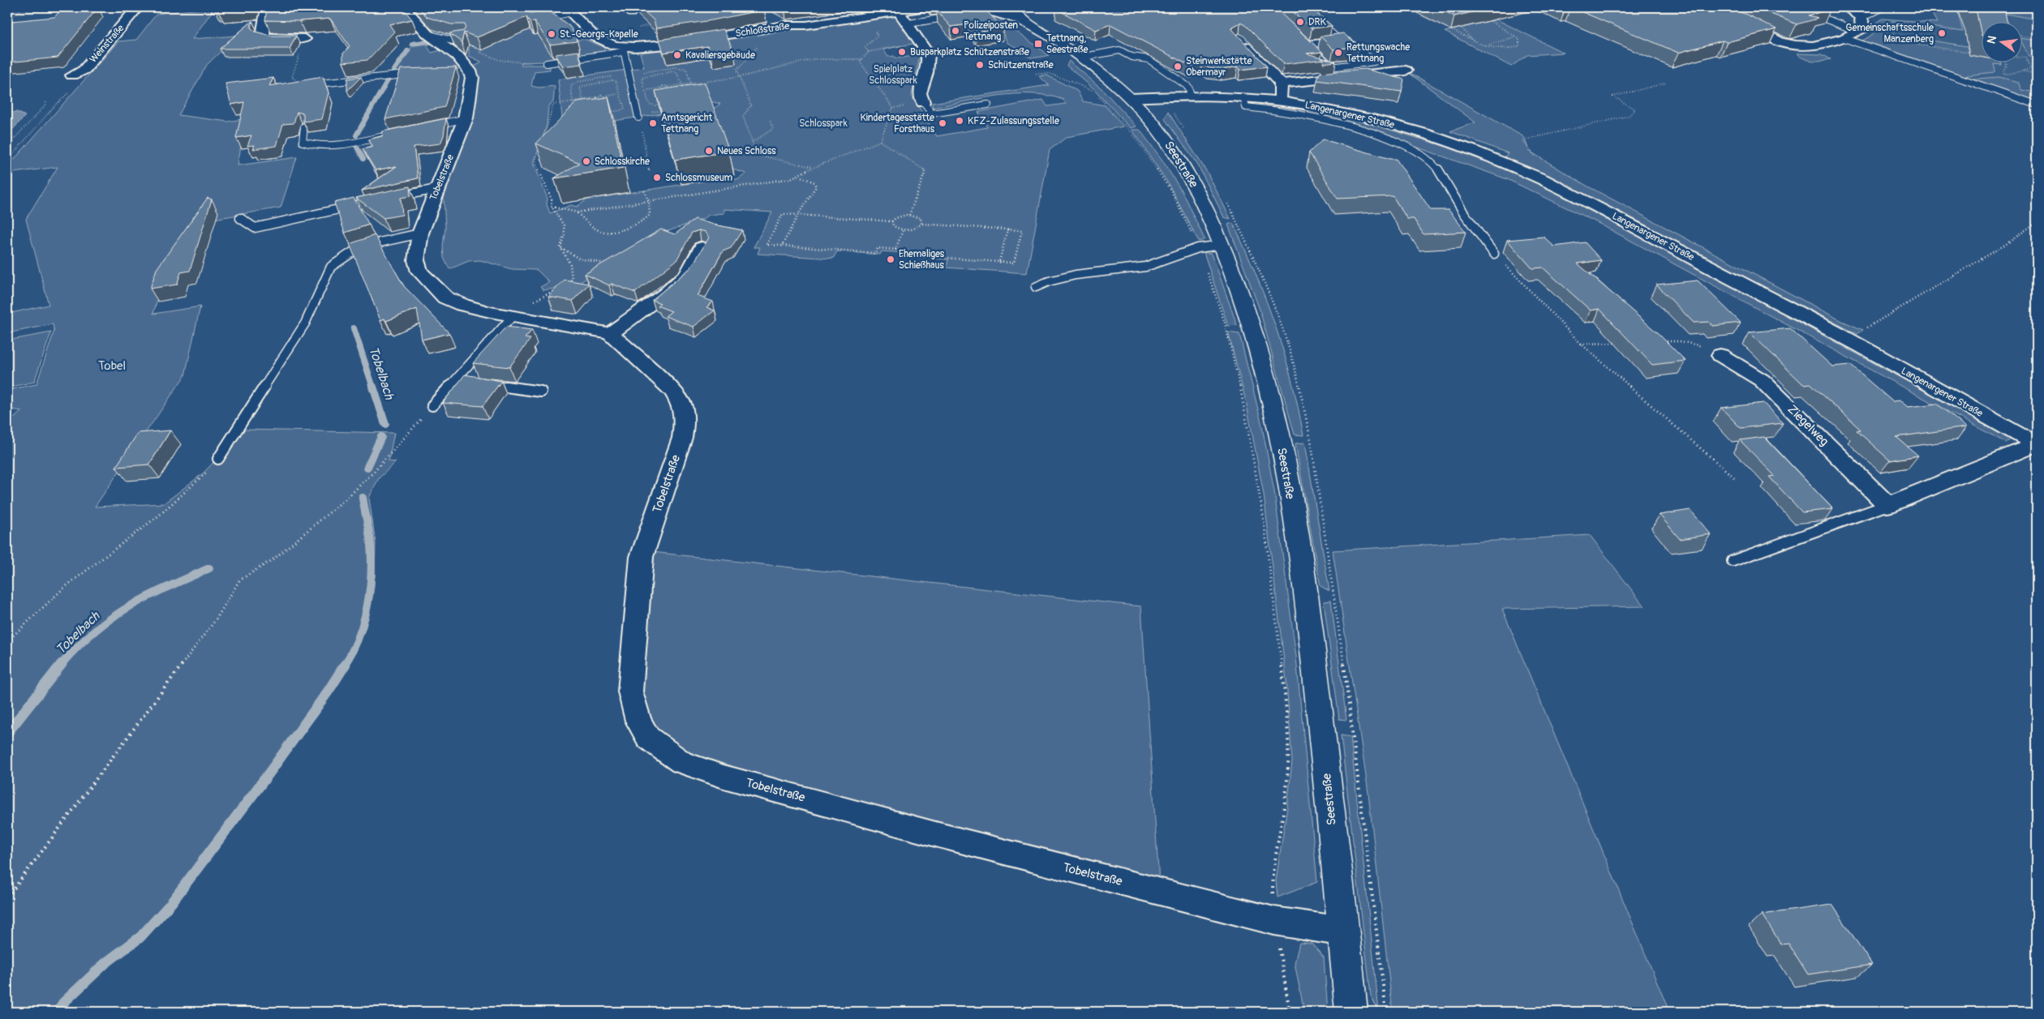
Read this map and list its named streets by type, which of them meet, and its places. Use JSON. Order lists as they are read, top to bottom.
{
  "streets": {
    "main road": ["Seestraße"],
    "street": [
      "Schloßstraße",
      "Weinstraße",
      "Langenargener Straße",
      "Tobelstraße",
      "Ziegelweg"
    ]
  },
  "crossings": [
    ["Langenargener Straße", "Seestraße"],
    ["Seestraße", "Tobelstraße"]
  ],
  "water": ["Tobelbach"],
  "parks": ["Spielplatz Schlosspark", "Schlosspark", "Tobel"],
  "places": {
    "other": [
      "DRK",
      "Polizeiposten Tettnang",
      "Gemeinschaftsschule Manzenberg",
      "St.-Georgs-Kapelle",
      "Busparkplatz Schützenstraße",
      "Rettungswache Tettnang",
      "Kavaliersgebäude",
      "Schützenstraße",
      "Steinwerkstätte Obermayr",
      "KFZ-Zulassungsstelle",
      "Amtsgericht Tettnang",
      "Kindertagesstätte Forsthaus",
      "Neues Schloss",
      "Schlosskirche",
      "Schlossmuseum",
      "Ehemaliges Schießhaus"
    ],
    "transit": ["Tettnang, Seestraße"]
  },
  "north": "left"
}
